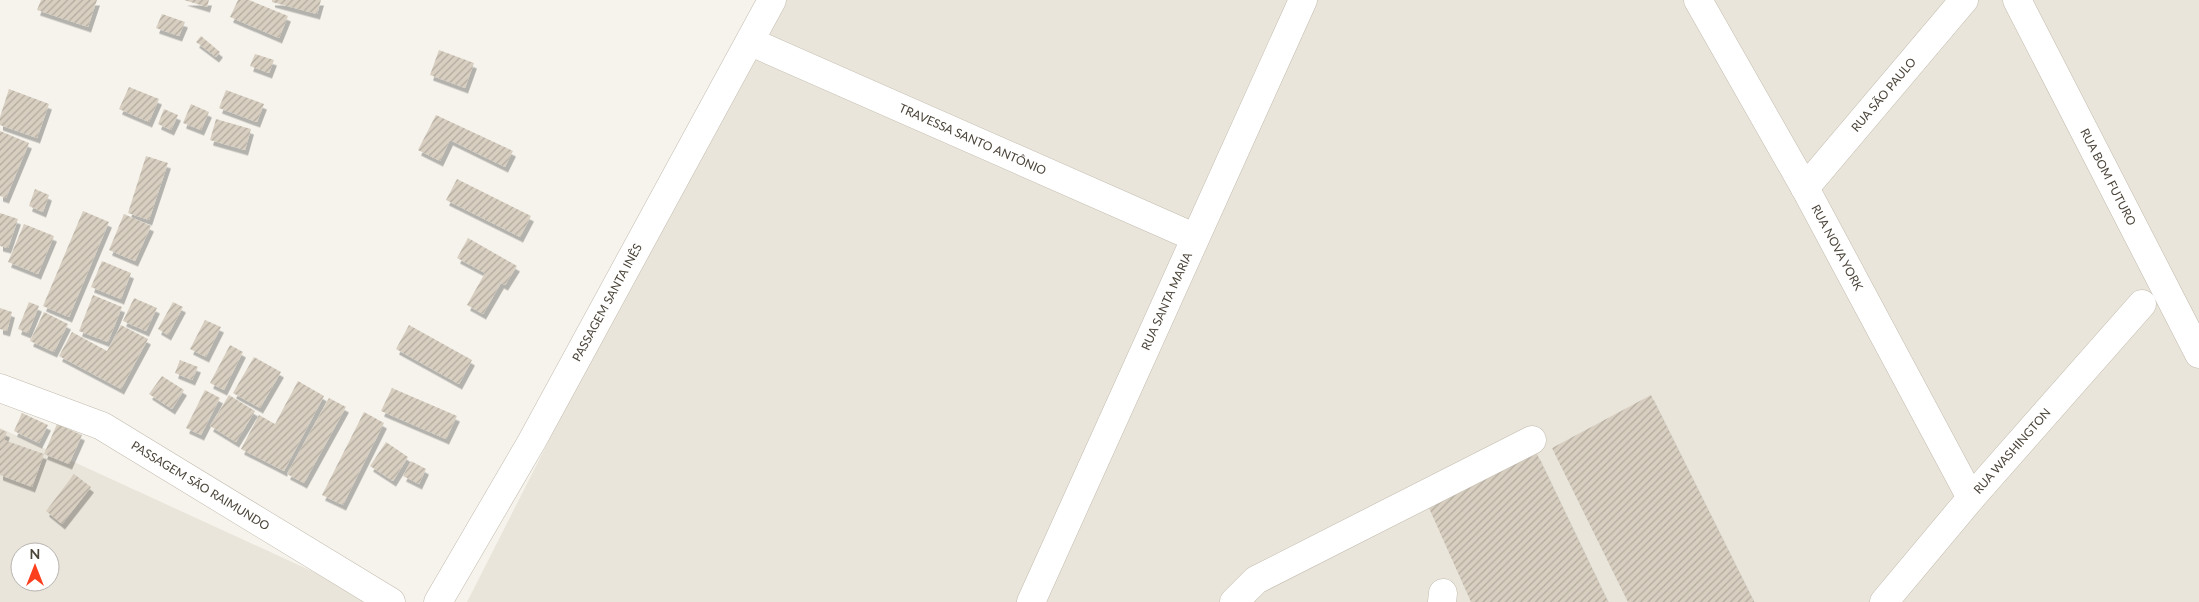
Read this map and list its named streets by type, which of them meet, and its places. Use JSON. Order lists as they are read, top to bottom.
{
  "streets": {
    "street": [
      "RUA SÃO PAULO",
      "TRAVESSA SANTO ANTÔNIO",
      "RUA BOM FUTURO",
      "RUA NOVA YORK",
      "RUA SANTA MARIA",
      "PASSAGEM SANTA INÊS",
      "RUA WASHINGTON",
      "PASSAGEM SÃO RAIMUNDO"
    ]
  },
  "crossings": [
    ["RUA SÃO PAULO", "RUA NOVA YORK"],
    ["TRAVESSA SANTO ANTÔNIO", "RUA SANTA MARIA"],
    ["TRAVESSA SANTO ANTÔNIO", "PASSAGEM SANTA INÊS"],
    ["RUA NOVA YORK", "RUA WASHINGTON"]
  ],
  "north": "top"
}
